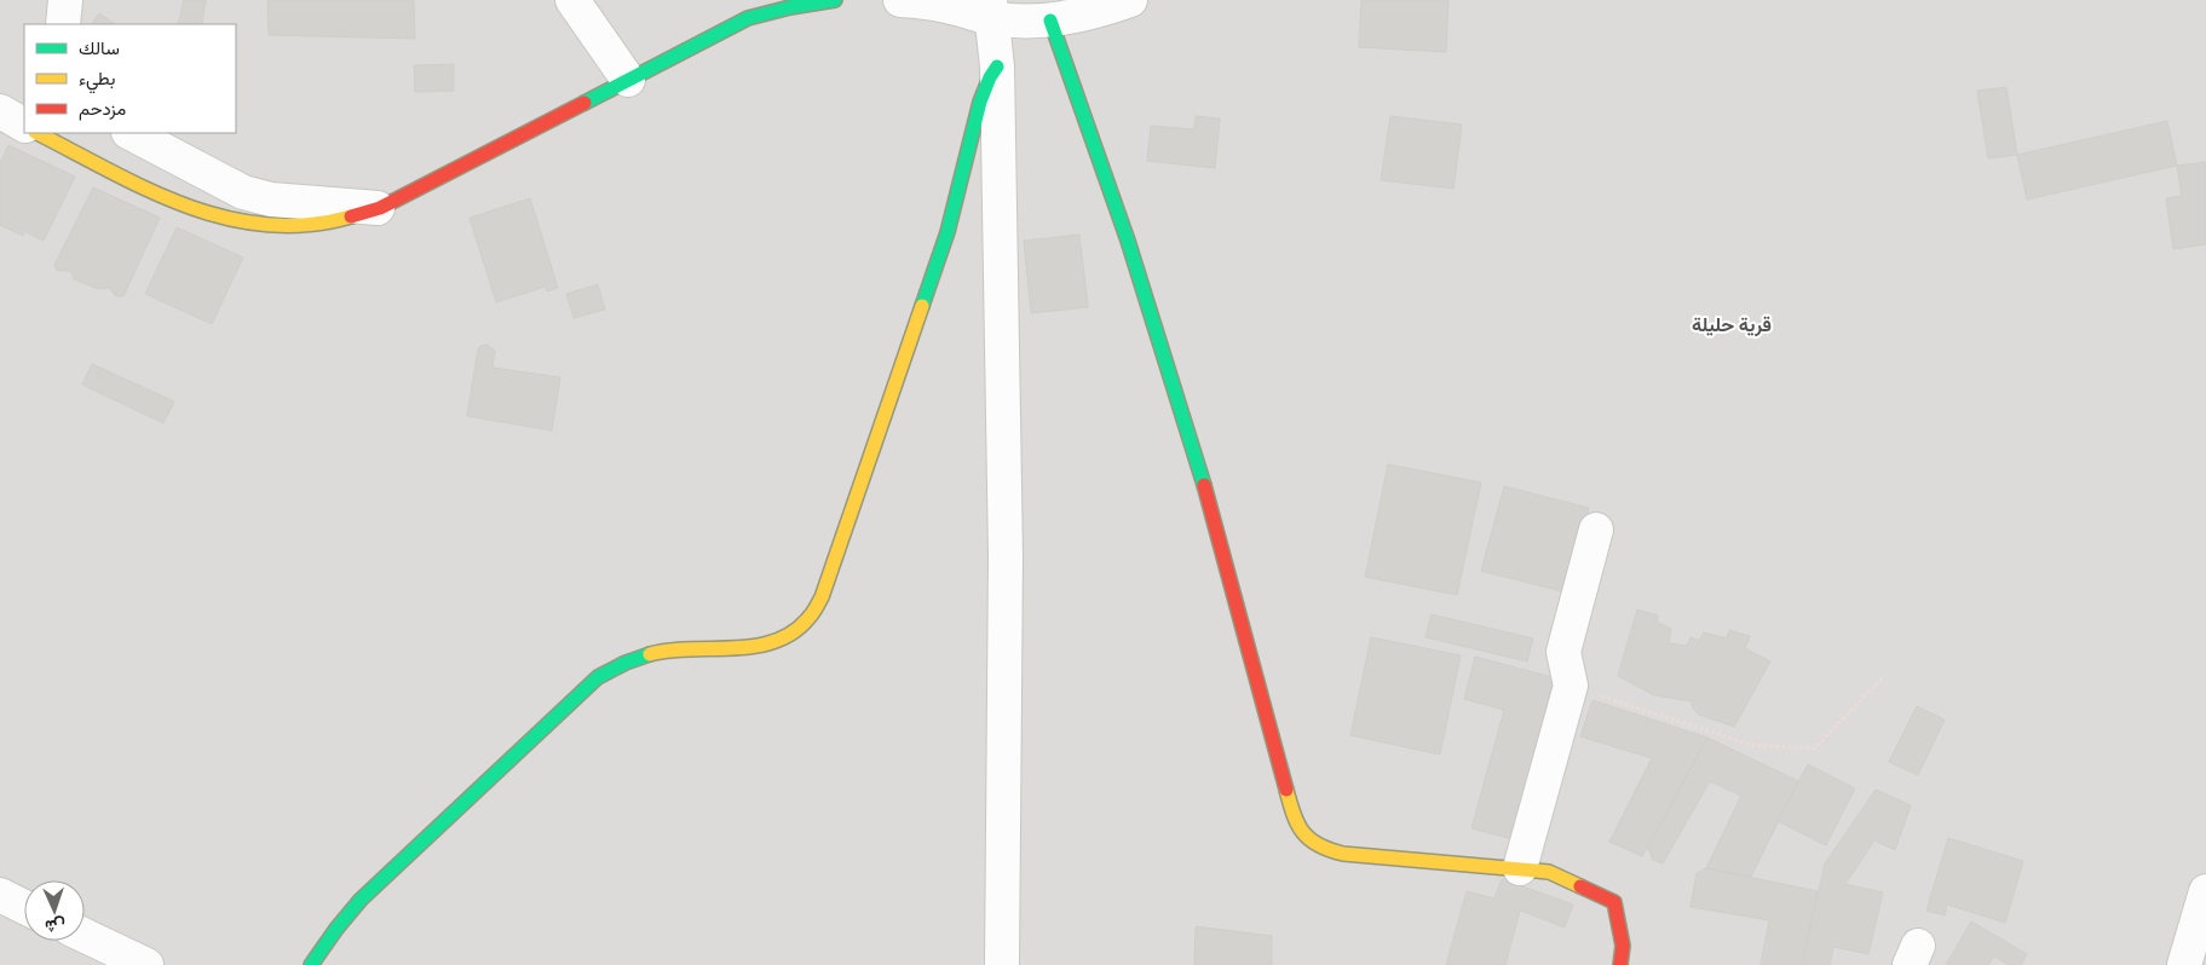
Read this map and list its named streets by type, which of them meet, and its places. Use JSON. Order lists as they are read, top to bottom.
{
  "districts": ["قرية حليلة"],
  "legend": ["سالك", "بطيء", "مزدحم"],
  "north": "bottom"
}
